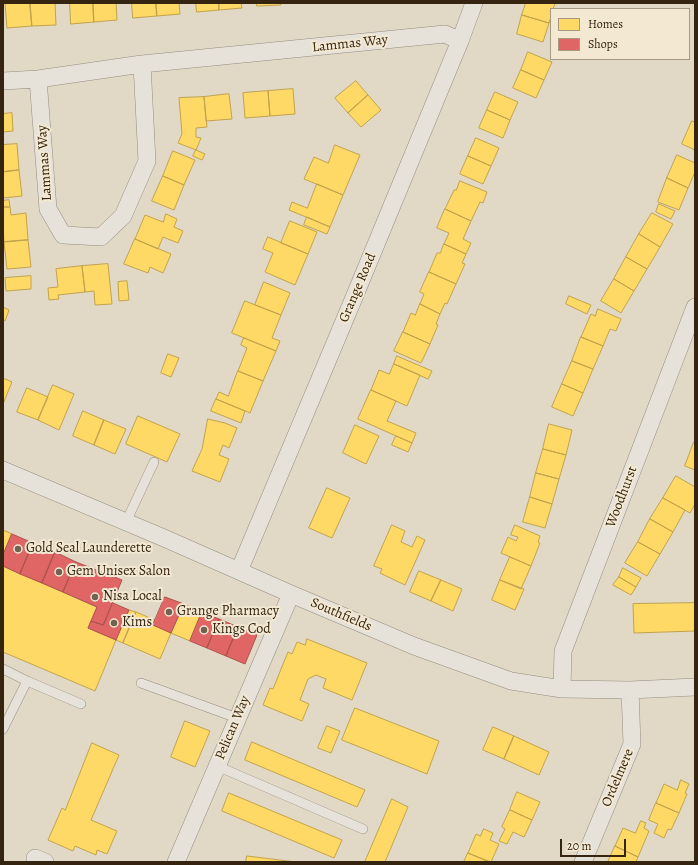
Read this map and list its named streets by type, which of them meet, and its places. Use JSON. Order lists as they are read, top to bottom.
{
  "streets": {
    "street": [
      "Lammas Way",
      "Grange Road",
      "Woodhurst",
      "Southfields",
      "Pelican Way",
      "Ordelmere"
    ]
  },
  "crossings": [
    ["Lammas Way", "Grange Road"],
    ["Grange Road", "Southfields"],
    ["Woodhurst", "Southfields"],
    ["Southfields", "Pelican Way"],
    ["Southfields", "Ordelmere"]
  ],
  "places": [
    "Gold Seal Launderette",
    "Gem Unisex Salon",
    "Nisa Local",
    "Grange Pharmacy",
    "Kims",
    "Kings Cod"
  ],
  "legend": ["Homes", "Shops"],
  "scale_bar": "20 m"
}
